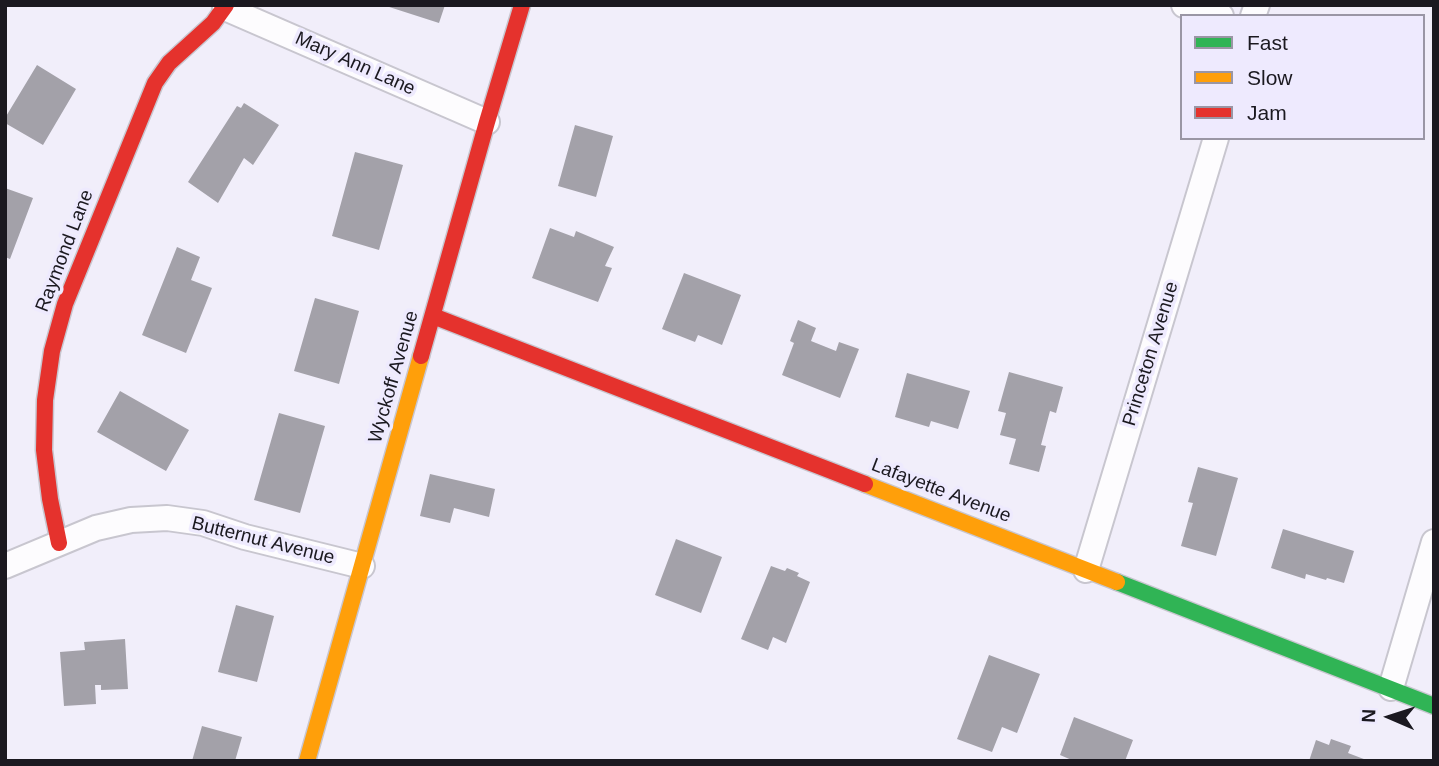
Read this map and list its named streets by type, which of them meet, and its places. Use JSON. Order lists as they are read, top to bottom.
{
  "streets": {
    "street": [
      "Mary Ann Lane",
      "Raymond Lane",
      "Princeton Avenue",
      "Wyckoff Avenue",
      "Lafayette Avenue",
      "Butternut Avenue"
    ]
  },
  "crossings": [
    ["Mary Ann Lane", "Raymond Lane"],
    ["Mary Ann Lane", "Wyckoff Avenue"],
    ["Raymond Lane", "Butternut Avenue"],
    ["Princeton Avenue", "Lafayette Avenue"],
    ["Wyckoff Avenue", "Lafayette Avenue"],
    ["Wyckoff Avenue", "Butternut Avenue"]
  ],
  "legend": ["Fast", "Slow", "Jam"],
  "north": "left"
}
